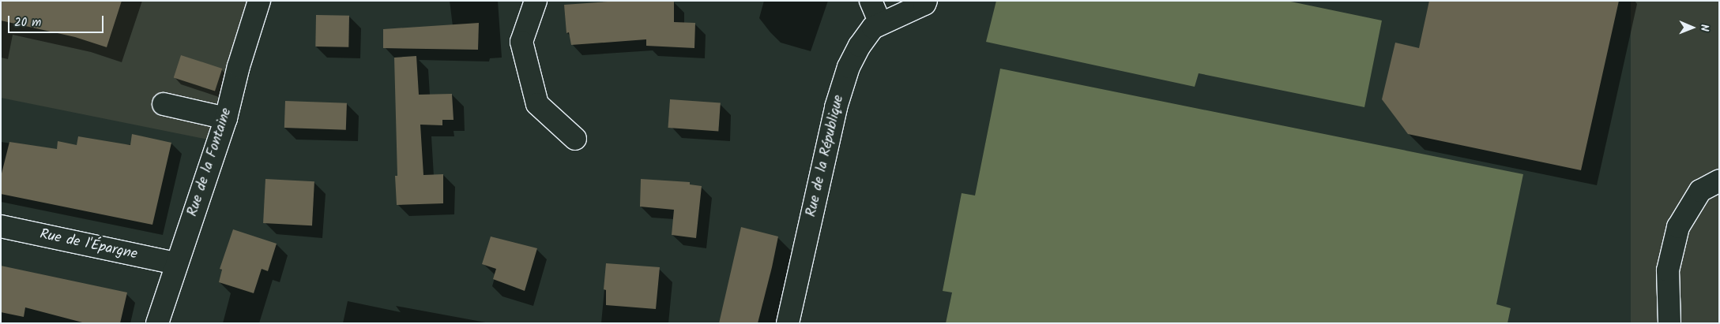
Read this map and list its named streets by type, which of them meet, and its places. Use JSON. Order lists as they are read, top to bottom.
{
  "streets": {
    "street": ["Rue de la République", "Rue de la Fontaine", "Rue de l'Épargne"]
  },
  "crossings": [
    ["Rue de la Fontaine", "Rue de l'Épargne"]
  ],
  "scale_bar": "20 m",
  "north": "right"
}
